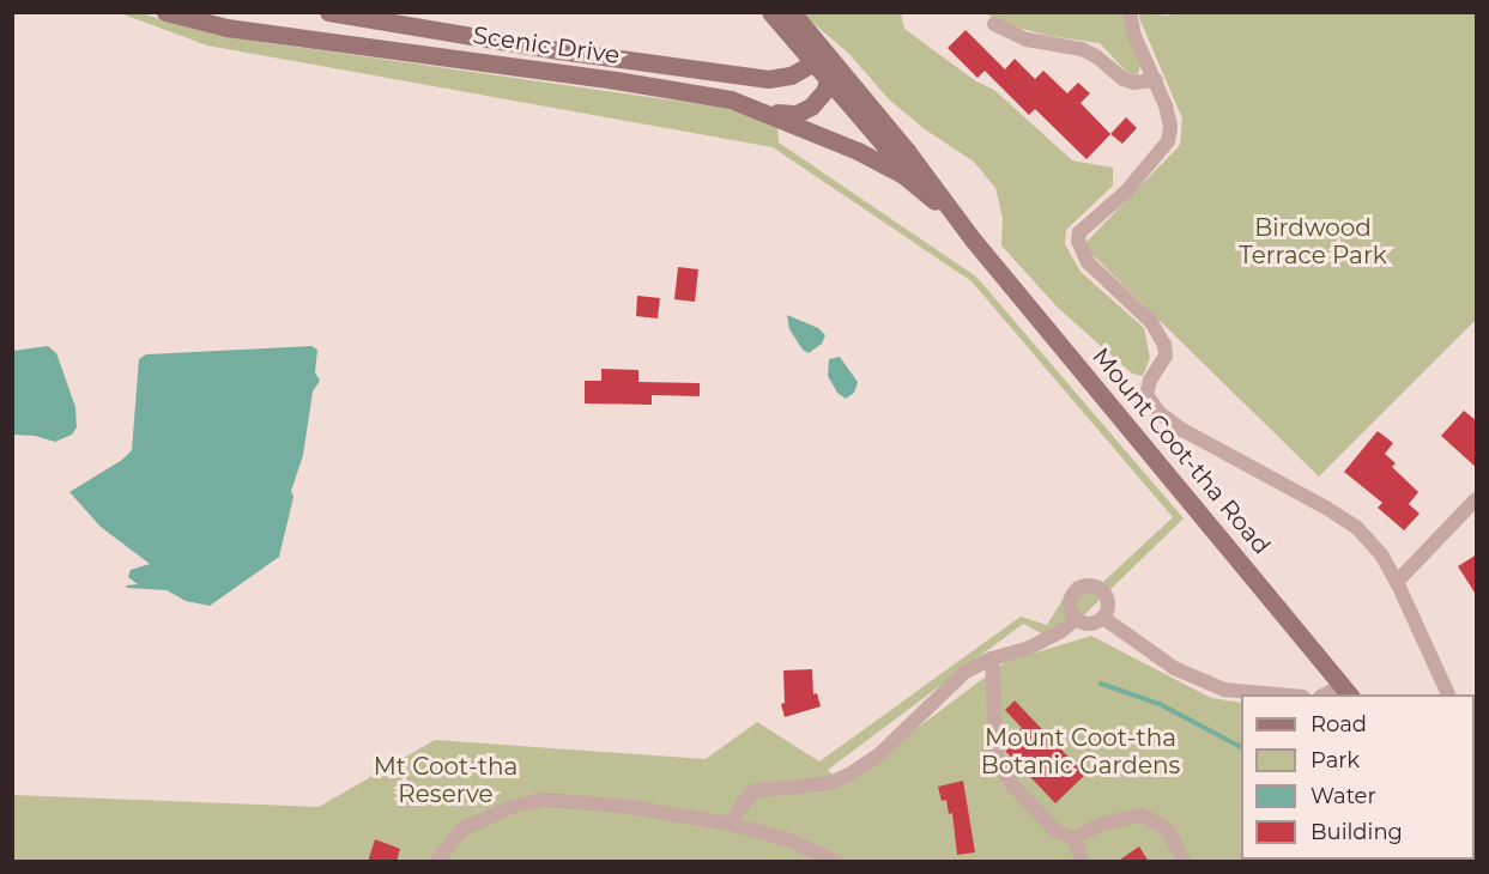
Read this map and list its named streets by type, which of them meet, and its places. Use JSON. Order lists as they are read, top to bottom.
{
  "streets": {
    "main road": ["Scenic Drive", "Mount Coot-tha Road"]
  },
  "crossings": [
    ["Scenic Drive", "Mount Coot-tha Road"]
  ],
  "parks": ["Birdwood Terrace Park", "Mount Coot-tha Botanic Gardens", "Mt Coot-tha Reserve"],
  "legend": [
    "Road",
    "Park",
    "Water",
    "Building"
  ]
}
